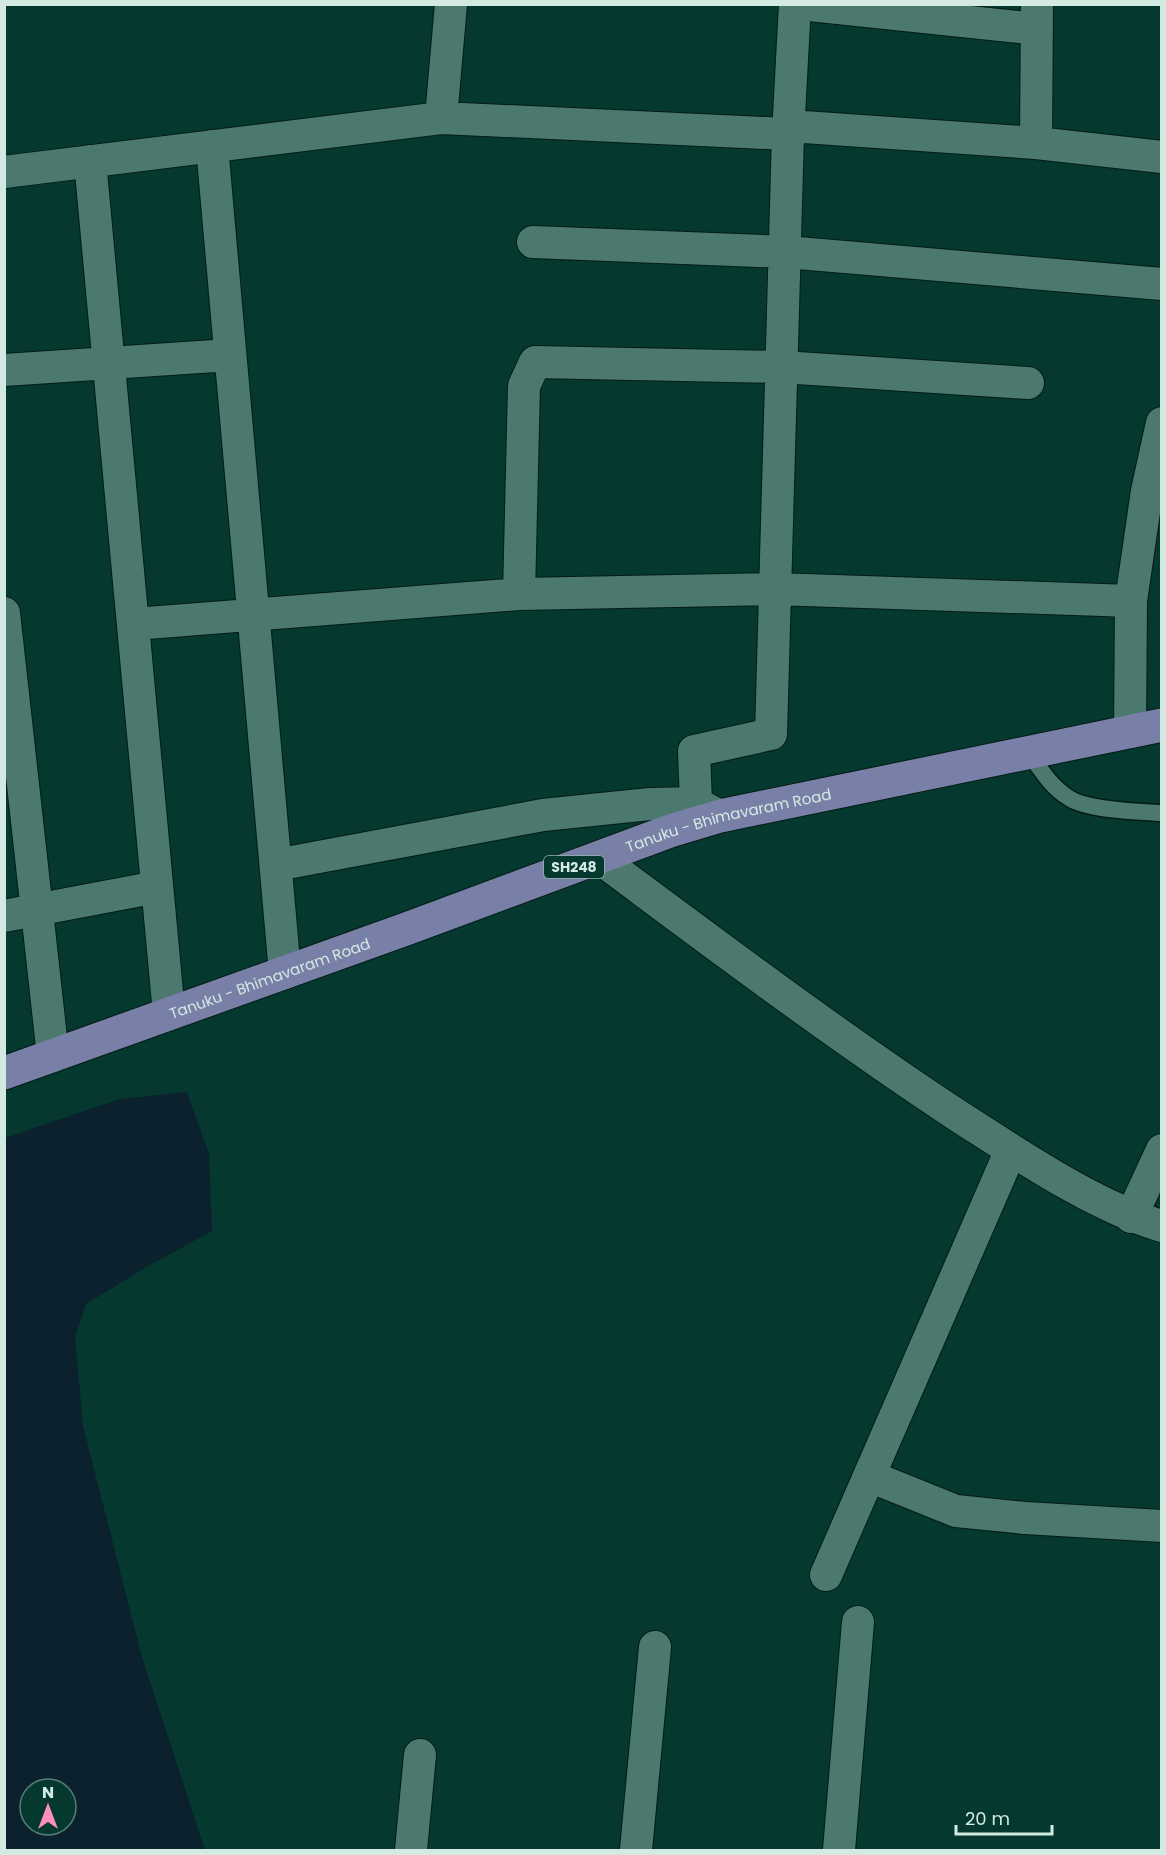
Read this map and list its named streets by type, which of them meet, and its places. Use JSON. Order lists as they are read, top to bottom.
{
  "streets": {
    "main road": ["Tanuku - Bhimavaram Road", "SH248"]
  },
  "scale_bar": "20 m",
  "north": "top"
}
